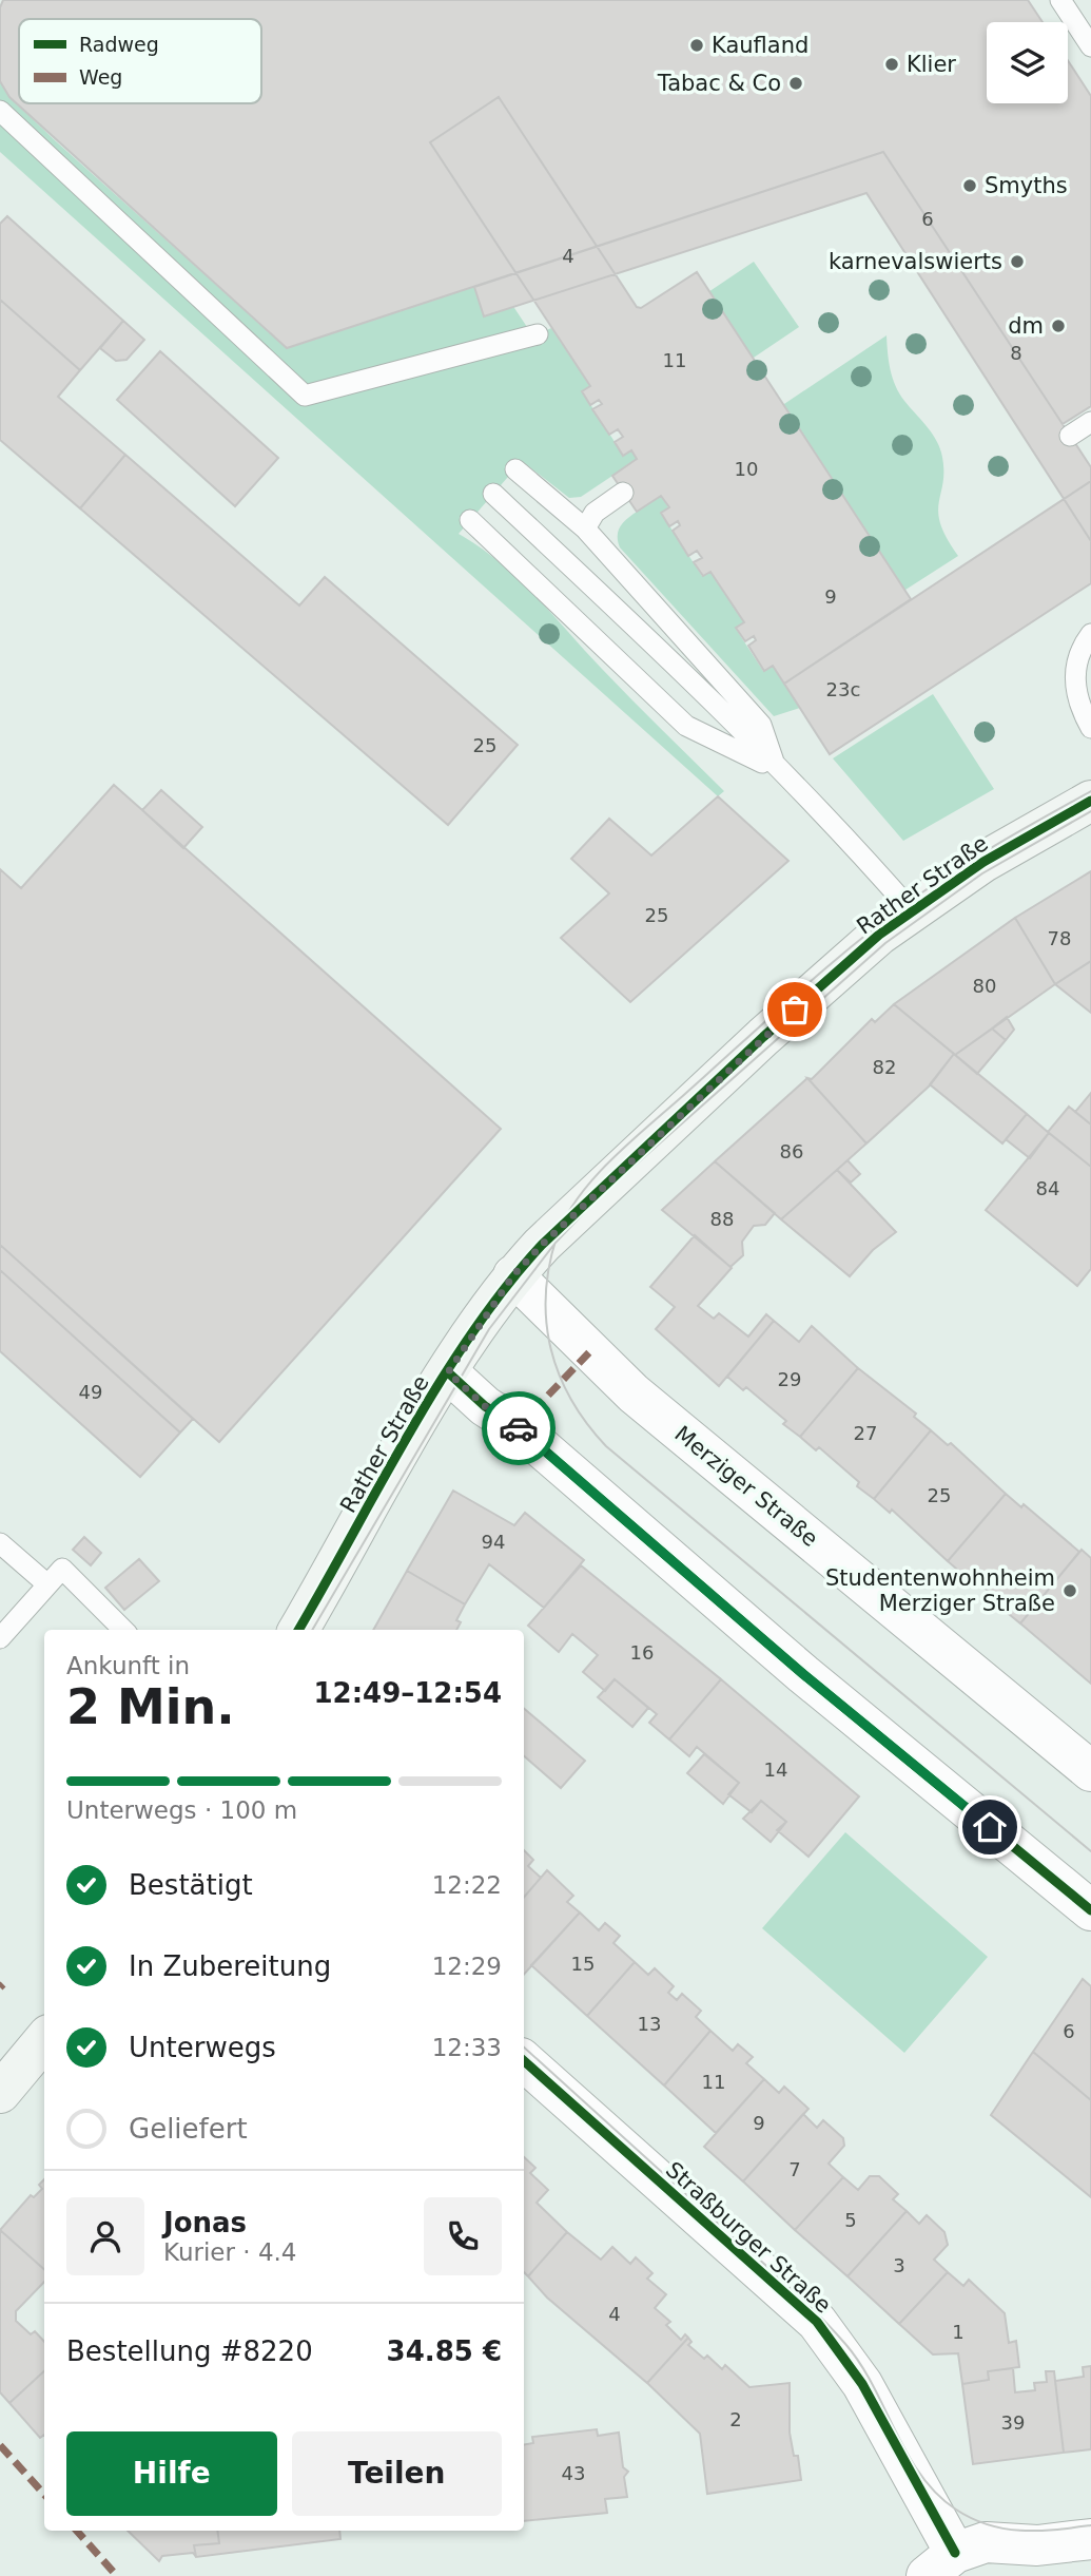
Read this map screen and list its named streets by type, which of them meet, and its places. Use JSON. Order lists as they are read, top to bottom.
{
  "streets": {
    "street": ["Rather Straße", "Merziger Straße", "Straßburger Straße"]
  },
  "crossings": [
    ["Rather Straße", "Merziger Straße"]
  ],
  "places": [
    "Kaufland",
    "Klier",
    "Tabac & Co",
    "Smyths",
    "karnevalswierts",
    "dm",
    "Studentenwohnheim Merziger Straße"
  ],
  "house_numbers": [
    "6",
    "4",
    "8",
    "11",
    "10",
    "9",
    "23c",
    "25",
    "25",
    "78",
    "80",
    "82",
    "86",
    "84",
    "88",
    "29",
    "49",
    "27",
    "25",
    "94",
    "16",
    "14",
    "15",
    "13",
    "6",
    "11",
    "9",
    "7",
    "5",
    "3",
    "4",
    "1",
    "2",
    "39",
    "43"
  ],
  "legend": ["Radweg", "Weg"],
  "page": {
    "heading": ["2 Min.", "Ankunft in", "12:49–12:54"],
    "panel": [
      "Jonas",
      "Kurier · 4.4",
      "Bestellung #8220",
      "34.85 €"
    ],
    "bar": "Unterwegs · 100 m",
    "list": [
      ["Bestätigt", "12:22"],
      ["In Zubereitung", "12:29"],
      ["Unterwegs", "12:33"],
      "Geliefert"
    ],
    "buttons": ["Hilfe", "Teilen"]
  }
}
